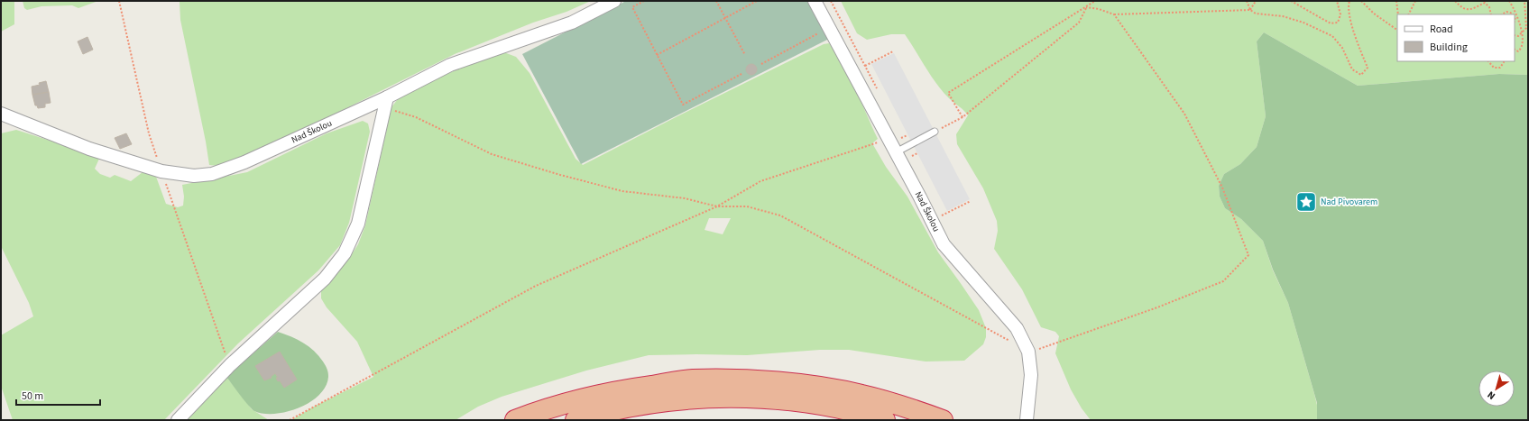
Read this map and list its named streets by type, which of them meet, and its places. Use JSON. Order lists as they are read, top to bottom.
{
  "streets": {
    "street": ["Nad Školou"]
  },
  "places": {
    "place": ["Nad Pivovarem"]
  },
  "legend": ["Road", "Building"],
  "scale_bar": "50 m",
  "north": "bottom left"
}
